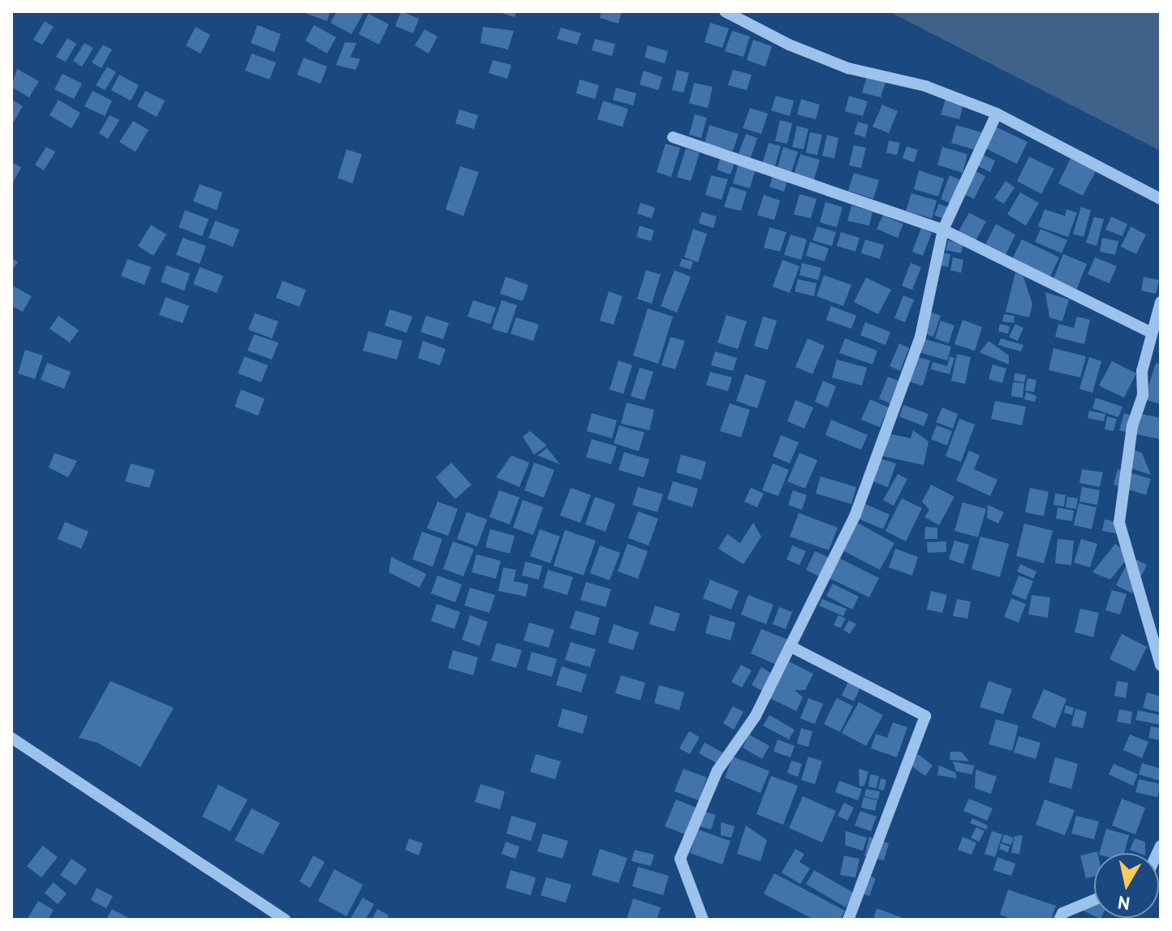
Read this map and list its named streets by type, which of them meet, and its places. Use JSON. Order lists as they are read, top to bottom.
{
  "north": "bottom"
}
